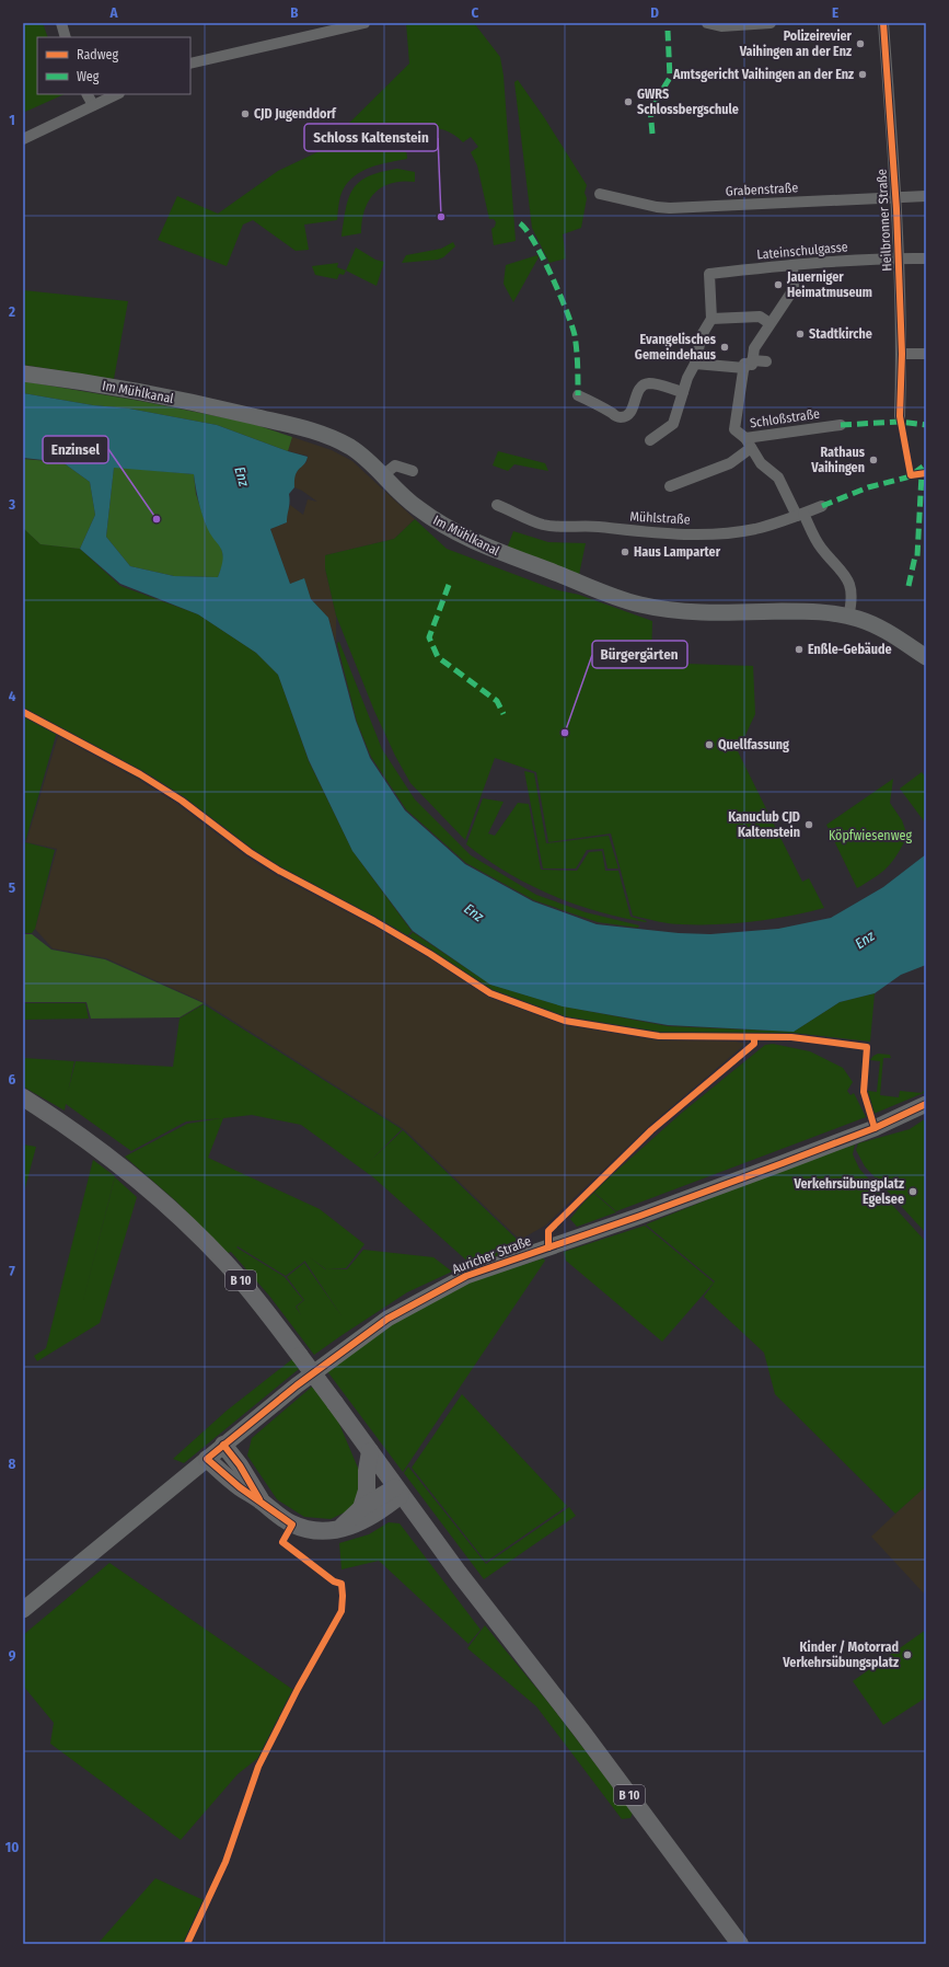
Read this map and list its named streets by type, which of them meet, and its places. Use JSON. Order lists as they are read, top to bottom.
{
  "streets": {
    "main road": ["B 10"],
    "street": [
      "Grabenstraße",
      "Heilbronner Straße",
      "Lateinschulgasse",
      "Im Mühlkanal",
      "Schloßstraße",
      "Mühlstraße",
      "Auricher Straße"
    ]
  },
  "crossings": [
    ["Grabenstraße", "Heilbronner Straße"],
    ["Heilbronner Straße", "Lateinschulgasse"]
  ],
  "water": ["Enz"],
  "parks": ["Köpfwiesenweg"],
  "places": [
    "Polizeirevier Vaihingen an der Enz",
    "Amtsgericht Vaihingen an der Enz",
    "GWRS Schlossbergschule",
    "CJD Jugenddorf",
    "Schloss Kaltenstein",
    "Jauerniger Heimatmuseum",
    "Stadtkirche",
    "Evangelisches Gemeindehaus",
    "Rathaus Vaihingen",
    "Enzinsel",
    "Haus Lamparter",
    "Enßle-Gebäude",
    "Bürgergärten",
    "Quellfassung",
    "Kanuclub CJD Kaltenstein",
    "Verkehrsübungplatz Egelsee",
    "Kinder / Motorrad Verkehrsübungsplatz"
  ],
  "legend": ["Radweg", "Weg"],
  "grid": {
    "columns": [
      "A",
      "B",
      "C",
      "D",
      "E"
    ],
    "rows": [
      "1",
      "2",
      "3",
      "4",
      "5",
      "6",
      "7",
      "8",
      "9",
      "10"
    ]
  }
}
